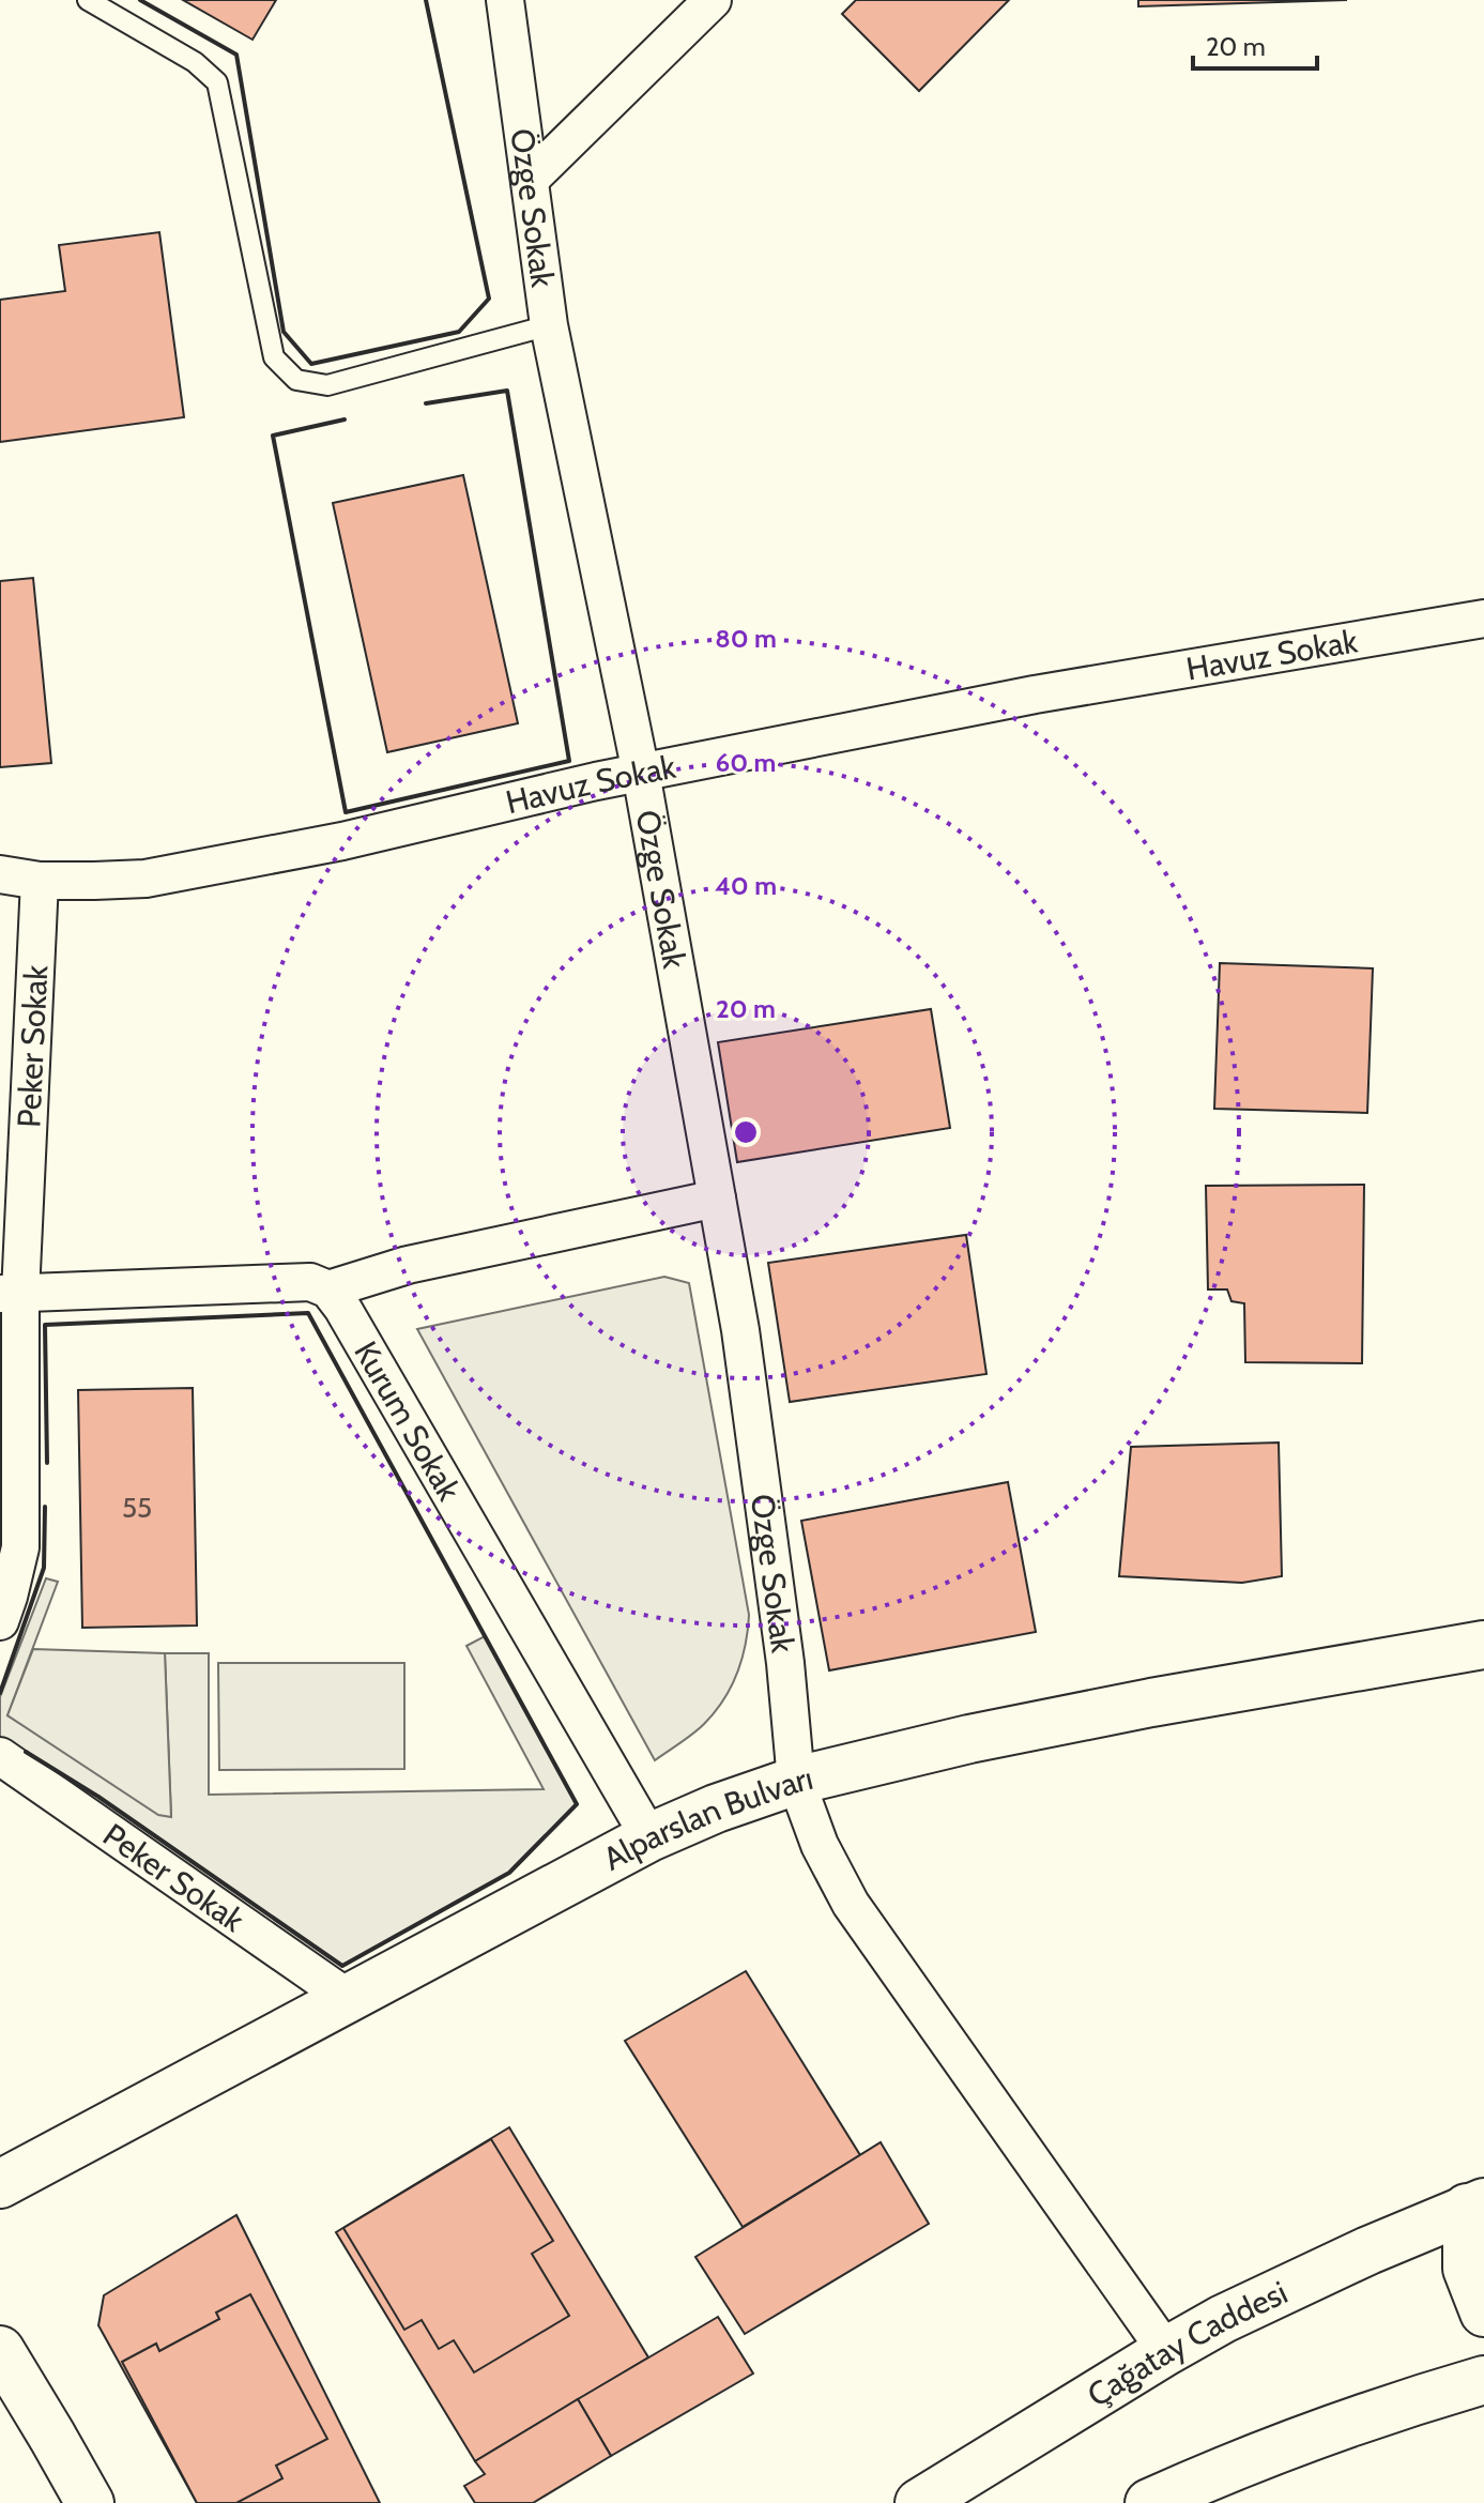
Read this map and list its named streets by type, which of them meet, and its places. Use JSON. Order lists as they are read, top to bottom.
{
  "streets": {
    "street": [
      "Özge Sokak",
      "Havuz Sokak",
      "Peker Sokak",
      "Kurum Sokak",
      "Alparslan Bulvarı",
      "Çağatay Caddesi"
    ]
  },
  "crossings": [
    ["Özge Sokak", "Havuz Sokak"],
    ["Özge Sokak", "Alparslan Bulvarı"],
    ["Özge Sokak", "Çağatay Caddesi"],
    ["Havuz Sokak", "Peker Sokak"],
    ["Peker Sokak", "Alparslan Bulvarı"],
    ["Kurum Sokak", "Alparslan Bulvarı"]
  ],
  "house_numbers": ["55"],
  "scale_bar": "20 m",
  "rings": [
    "80 m",
    "60 m",
    "40 m",
    "20 m"
  ]
}
